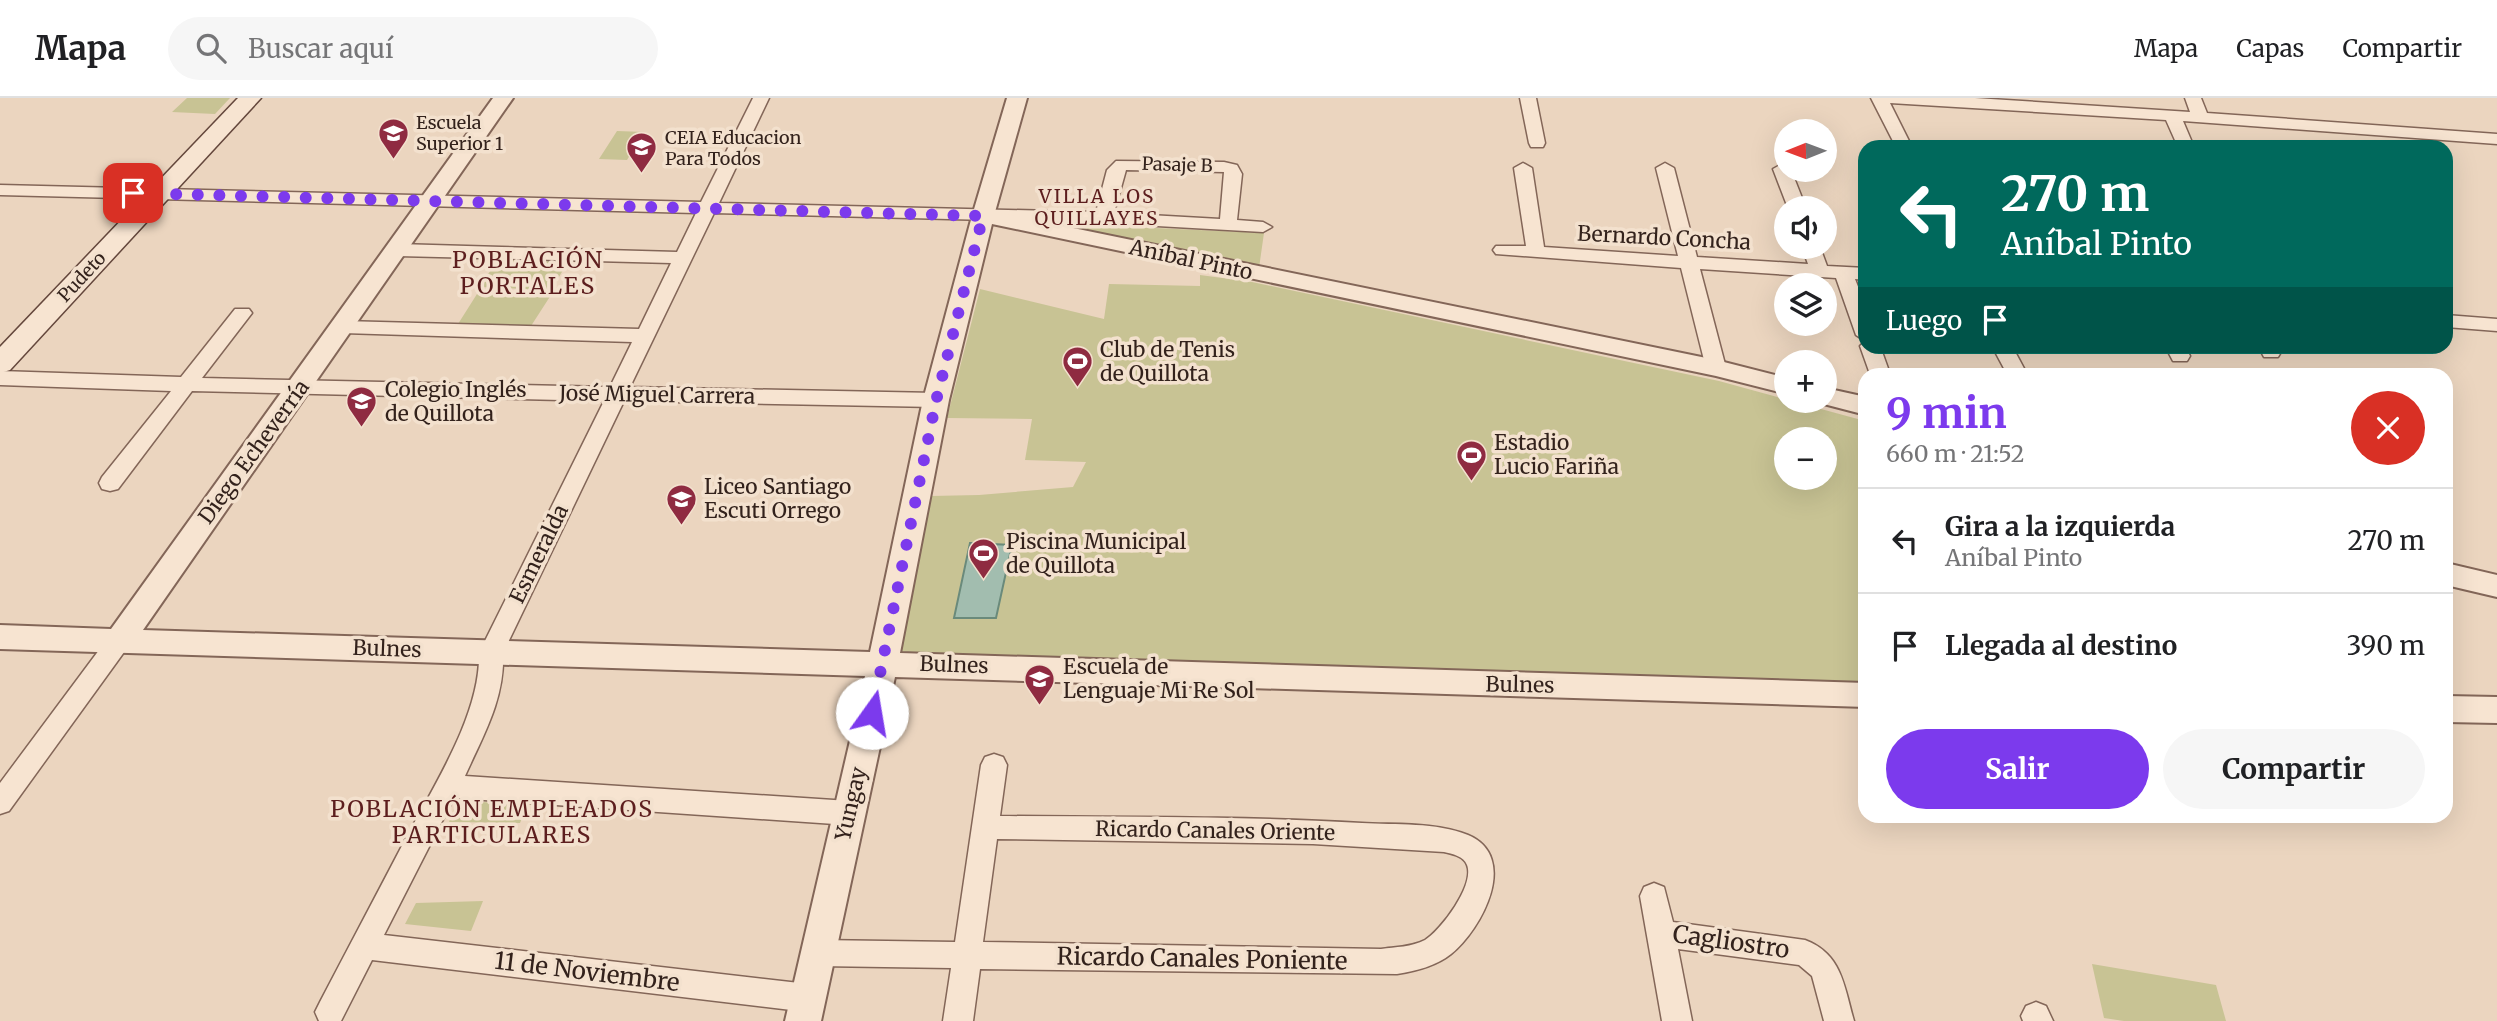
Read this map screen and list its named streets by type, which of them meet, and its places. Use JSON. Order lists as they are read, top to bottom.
{
  "streets": {
    "main road": ["Pudeto"],
    "street": [
      "Pasaje B",
      "Bernardo Concha",
      "Aníbal Pinto",
      "José Miguel Carrera",
      "Diego Echeverría",
      "Esmeralda",
      "Bulnes",
      "Yungay",
      "Ricardo Canales Oriente",
      "Cagliostro",
      "Ricardo Canales Poniente",
      "11 de Noviembre"
    ]
  },
  "crossings": [
    ["Aníbal Pinto", "Pudeto"],
    ["Aníbal Pinto", "Diego Echeverría"],
    ["Aníbal Pinto", "Esmeralda"],
    ["Aníbal Pinto", "Yungay"],
    ["José Miguel Carrera", "Diego Echeverría"],
    ["José Miguel Carrera", "Esmeralda"],
    ["José Miguel Carrera", "Yungay"],
    ["Diego Echeverría", "Bulnes"],
    ["Esmeralda", "Bulnes"],
    ["Esmeralda", "11 de Noviembre"],
    ["Bulnes", "Yungay"],
    ["Yungay", "Ricardo Canales Poniente"],
    ["Yungay", "11 de Noviembre"],
    ["Ricardo Canales Oriente", "Ricardo Canales Poniente"]
  ],
  "districts": ["VILLA LOS QUILLAYES", "POBLACIÓN PORTALES", "POBLACIÓN EMPLEADOS PARTICULARES"],
  "places": {
    "school or university": [
      "Escuela Superior 1",
      "CEIA Educacion Para Todos",
      "Colegio Inglés de Quillota",
      "Liceo Santiago Escuti Orrego",
      "Escuela de Lenguaje Mi Re Sol"
    ],
    "sports": ["Club de Tenis de Quillota", "Estadio Lucio Fariña", "Piscina Municipal de Quillota"]
  },
  "north": "left",
  "page": {
    "header": "Mapa",
    "search": "Buscar aquí",
    "nav": ["Mapa", "Capas", "Compartir"],
    "map_buttons": ["+", "−"],
    "turn": ["270 m", "Aníbal Pinto"],
    "then": "Luego",
    "heading": ["9 min", "660 m · 21:52"],
    "list": [
      {
        "name": "Gira a la izquierda",
        "note": "Aníbal Pinto",
        "value": "270 m"
      },
      {
        "name": "Llegada al destino",
        "value": "390 m"
      }
    ],
    "buttons": ["Salir", "Compartir"]
  }
}
